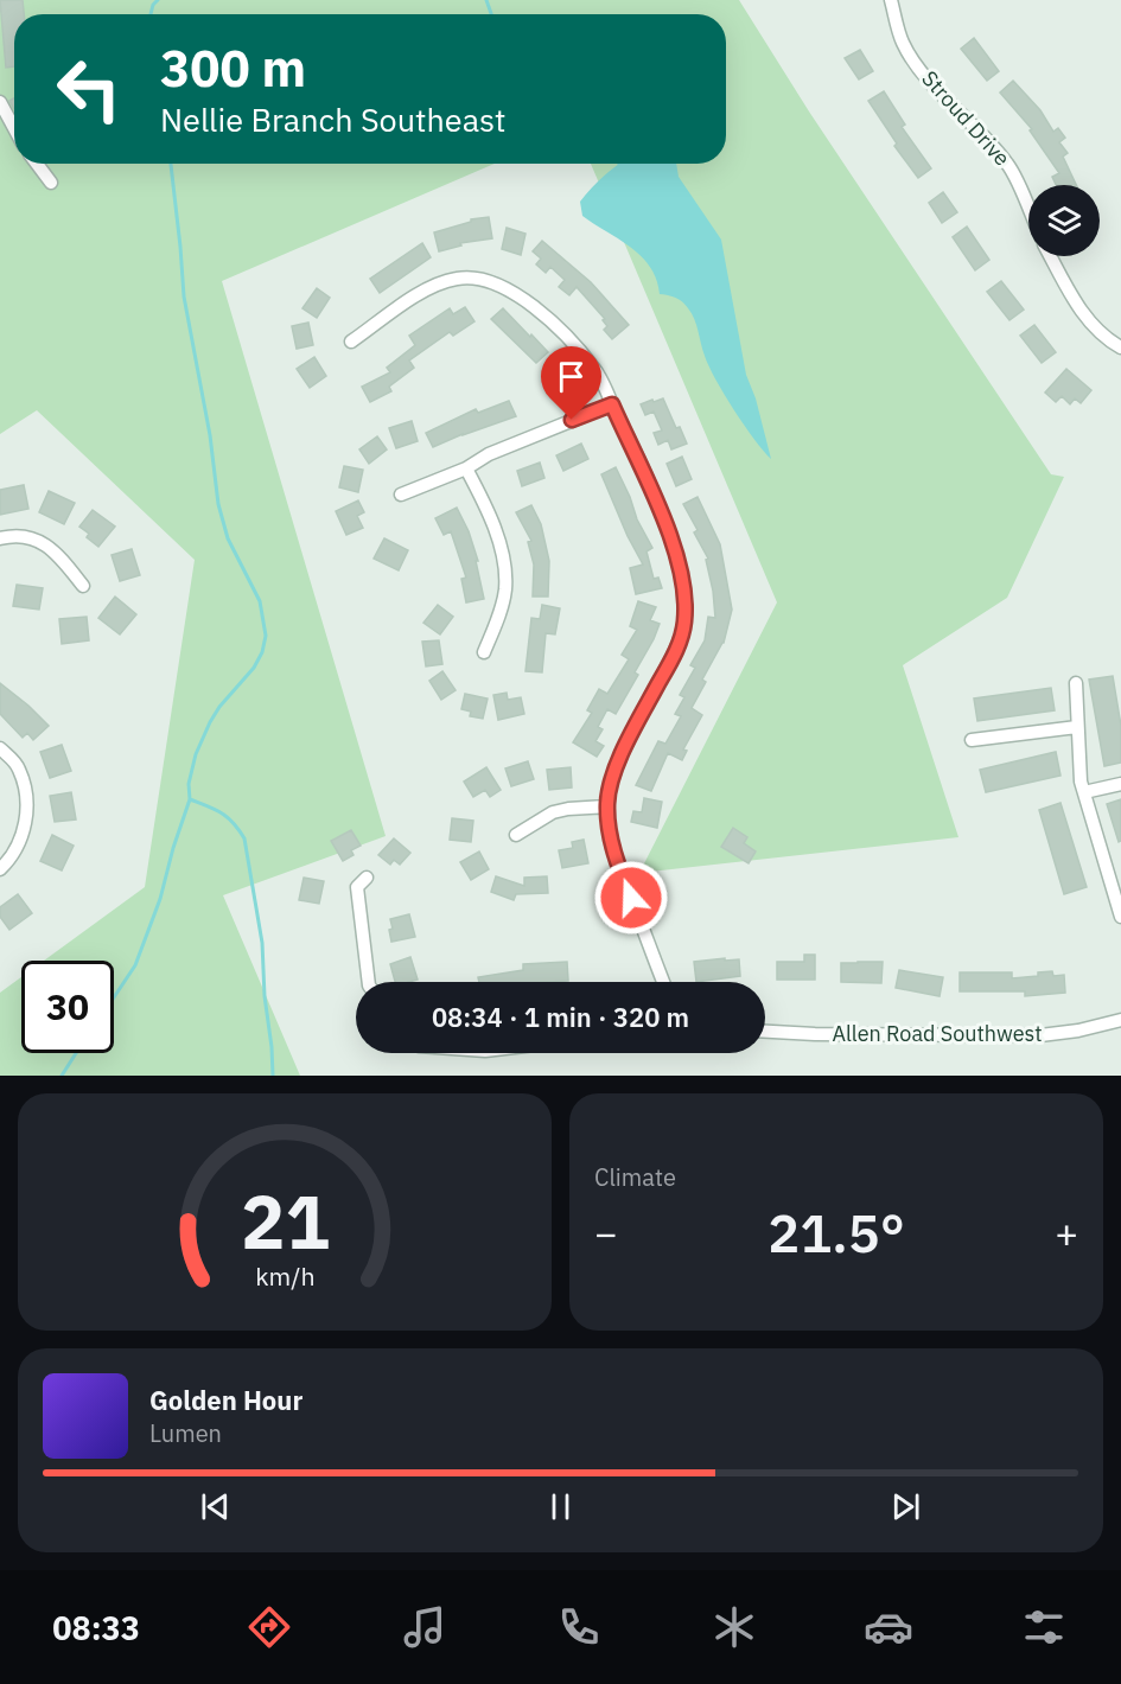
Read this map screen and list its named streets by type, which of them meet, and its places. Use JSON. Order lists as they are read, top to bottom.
{
  "streets": {
    "street": ["Stroud Drive", "Allen Road Southwest"]
  },
  "page": {
    "turn": ["300 m", "Nellie Branch Southeast"],
    "limit": "30",
    "trip": "08:34 · 1 min · 320 m",
    "tile": "Climate",
    "heat": ["−", "21.5°", "+"],
    "song": ["Golden Hour", "Lumen"],
    "tabs": "08:33",
    "gauge": ["21", "km/h"]
  }
}
